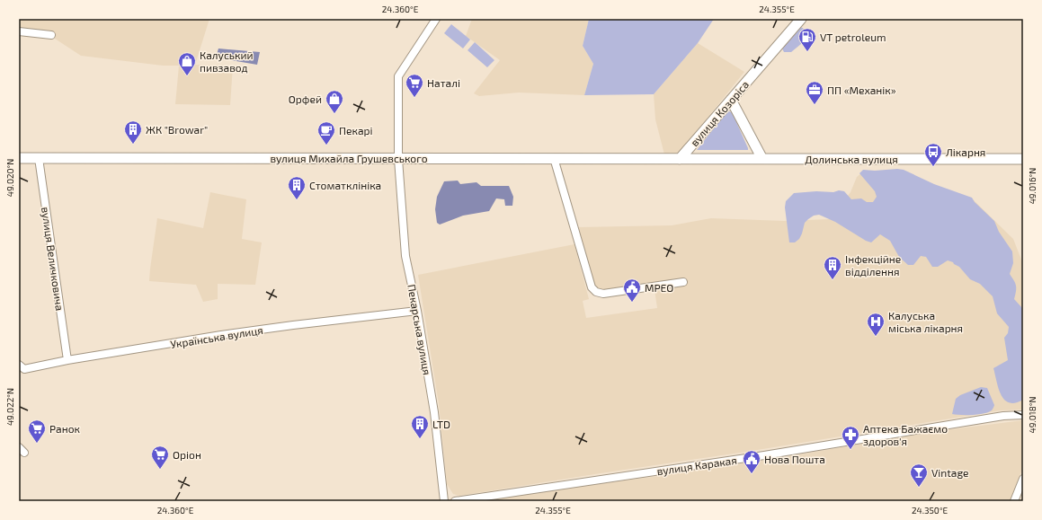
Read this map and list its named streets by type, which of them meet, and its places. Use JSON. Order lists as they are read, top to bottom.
{
  "streets": {
    "main road": ["вулиця Козоріса", "вулиця Михайла Грушевського", "Долинська вулиця"],
    "street": [
      "вулиця Величковича",
      "Пекарська вулиця",
      "Українська вулиця",
      "вулиця Каракая"
    ]
  },
  "crossings": [
    ["вулиця Козоріса", "вулиця Михайла Грушевського"],
    ["вулиця Козоріса", "Долинська вулиця"],
    ["вулиця Михайла Грушевського", "Долинська вулиця"],
    ["вулиця Михайла Грушевського", "вулиця Величковича"],
    ["вулиця Михайла Грушевського", "Пекарська вулиця"],
    ["вулиця Величковича", "Українська вулиця"],
    ["Пекарська вулиця", "Українська вулиця"]
  ],
  "places": {
    "fuel station": ["VT petroleum"],
    "shop": ["Калуський пивзавод", "Орфей"],
    "supermarket": ["Наталі", "Ранок", "Оріон"],
    "office": ["ПП «Механік»"],
    "building": [
      "ЖК \"Browar\"",
      "Стоматклініка",
      "Інфекційне відділення",
      "LTD"
    ],
    "cafe": ["Пекарі"],
    "bus stop": ["Лікарня"],
    "public building": ["МРЕО", "Нова Пошта"],
    "hospital": ["Калуська міська лікарня"],
    "pharmacy": ["Аптека Бажаємо здоров'я"],
    "bar": ["Vintage"]
  },
  "coordinates": [
    "24.360°E",
    "24.355°E",
    "49.020°N",
    "49.016°N",
    "49.022°N",
    "49.018°N",
    "24.350°E"
  ]
}
